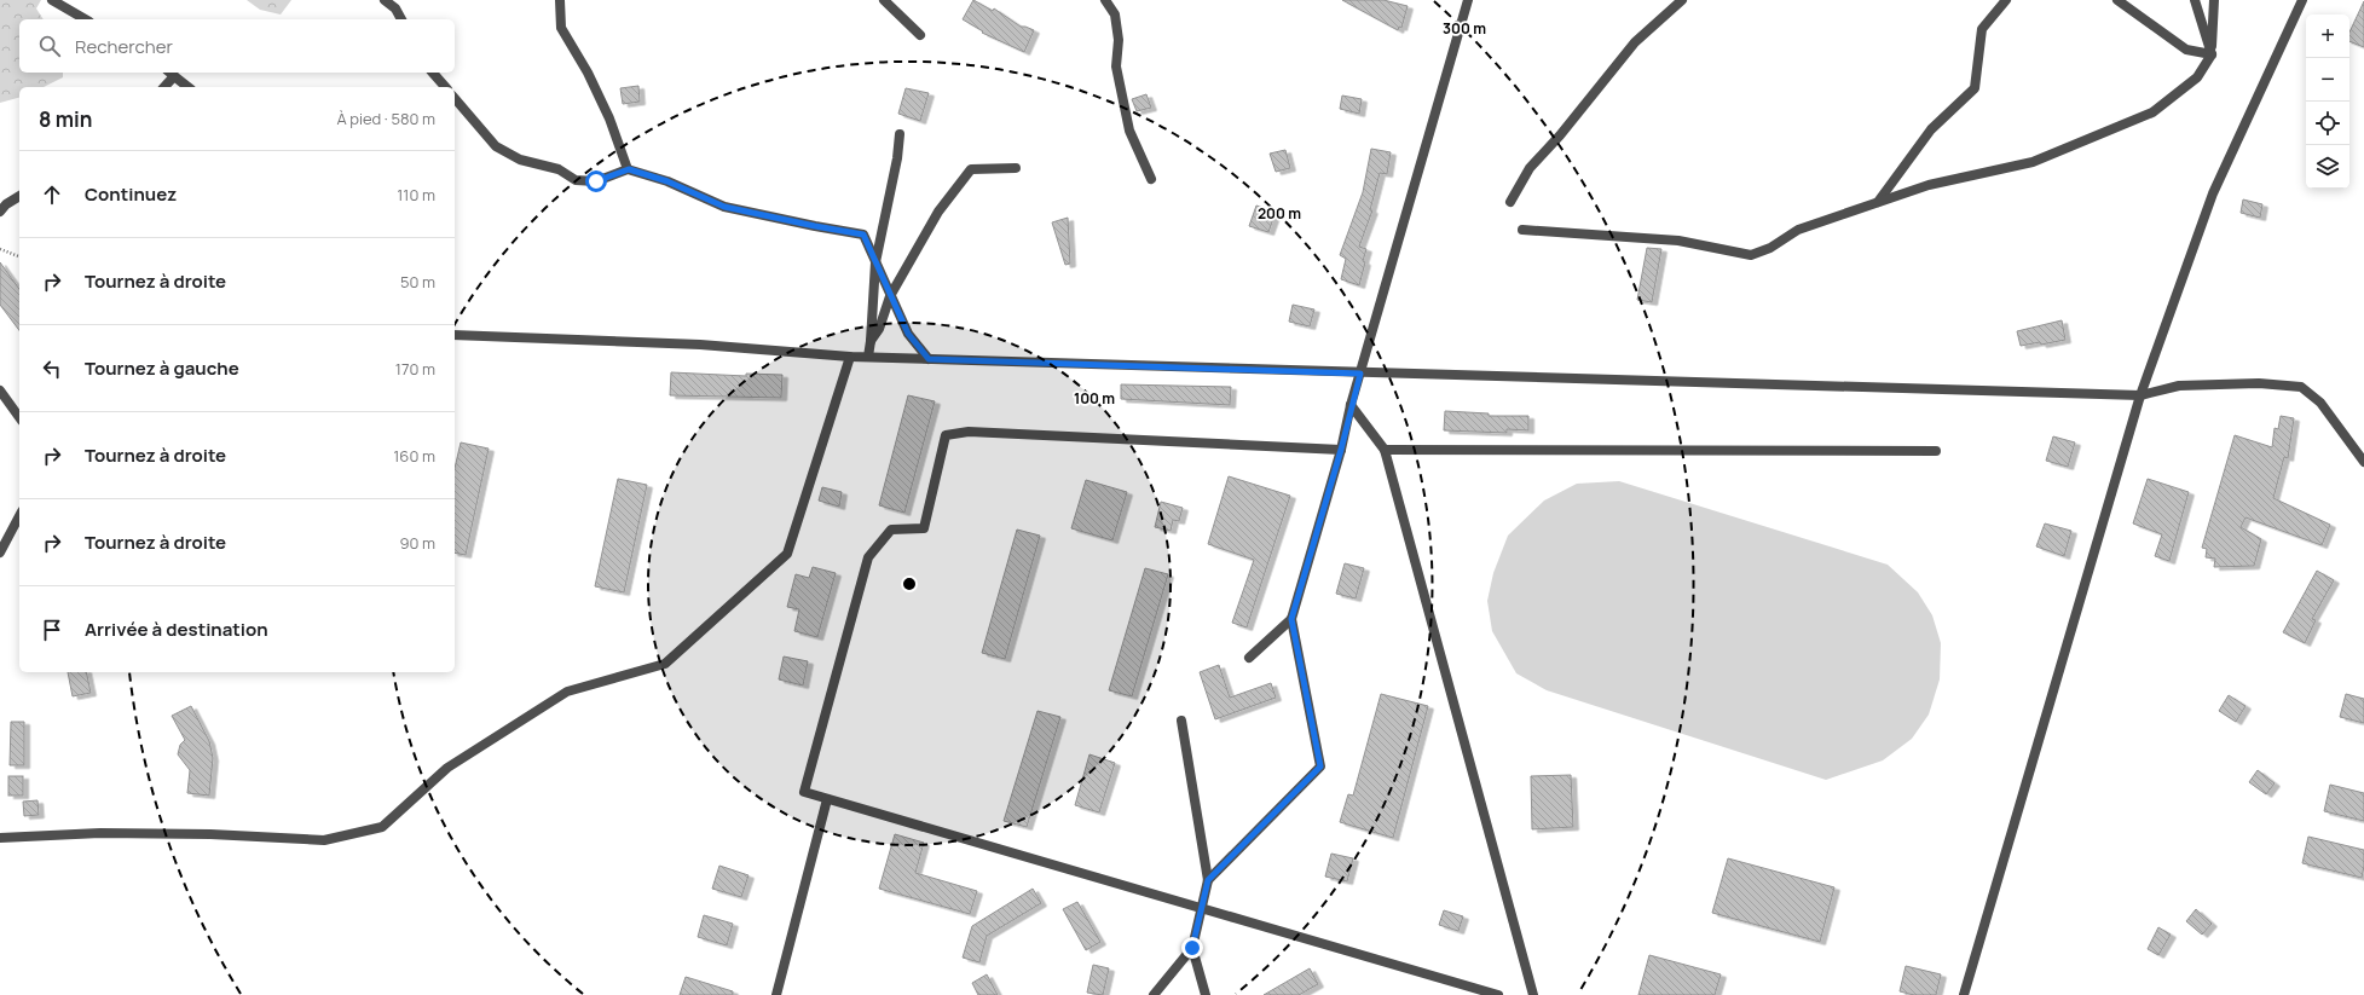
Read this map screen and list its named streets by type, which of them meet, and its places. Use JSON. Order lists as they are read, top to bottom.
{
  "page": {
    "map_buttons": ["+", "−"],
    "search": "Rechercher",
    "heading": ["8 min", "À pied · 580 m"],
    "list": [
      ["Continuez", "110 m"],
      ["Tournez à droite", "50 m"],
      ["Tournez à gauche", "170 m"],
      ["Tournez à droite", "160 m"],
      ["Tournez à droite", "90 m"],
      "Arrivée à destination"
    ]
  },
  "rings": ["300 m", "200 m", "100 m"]
}
